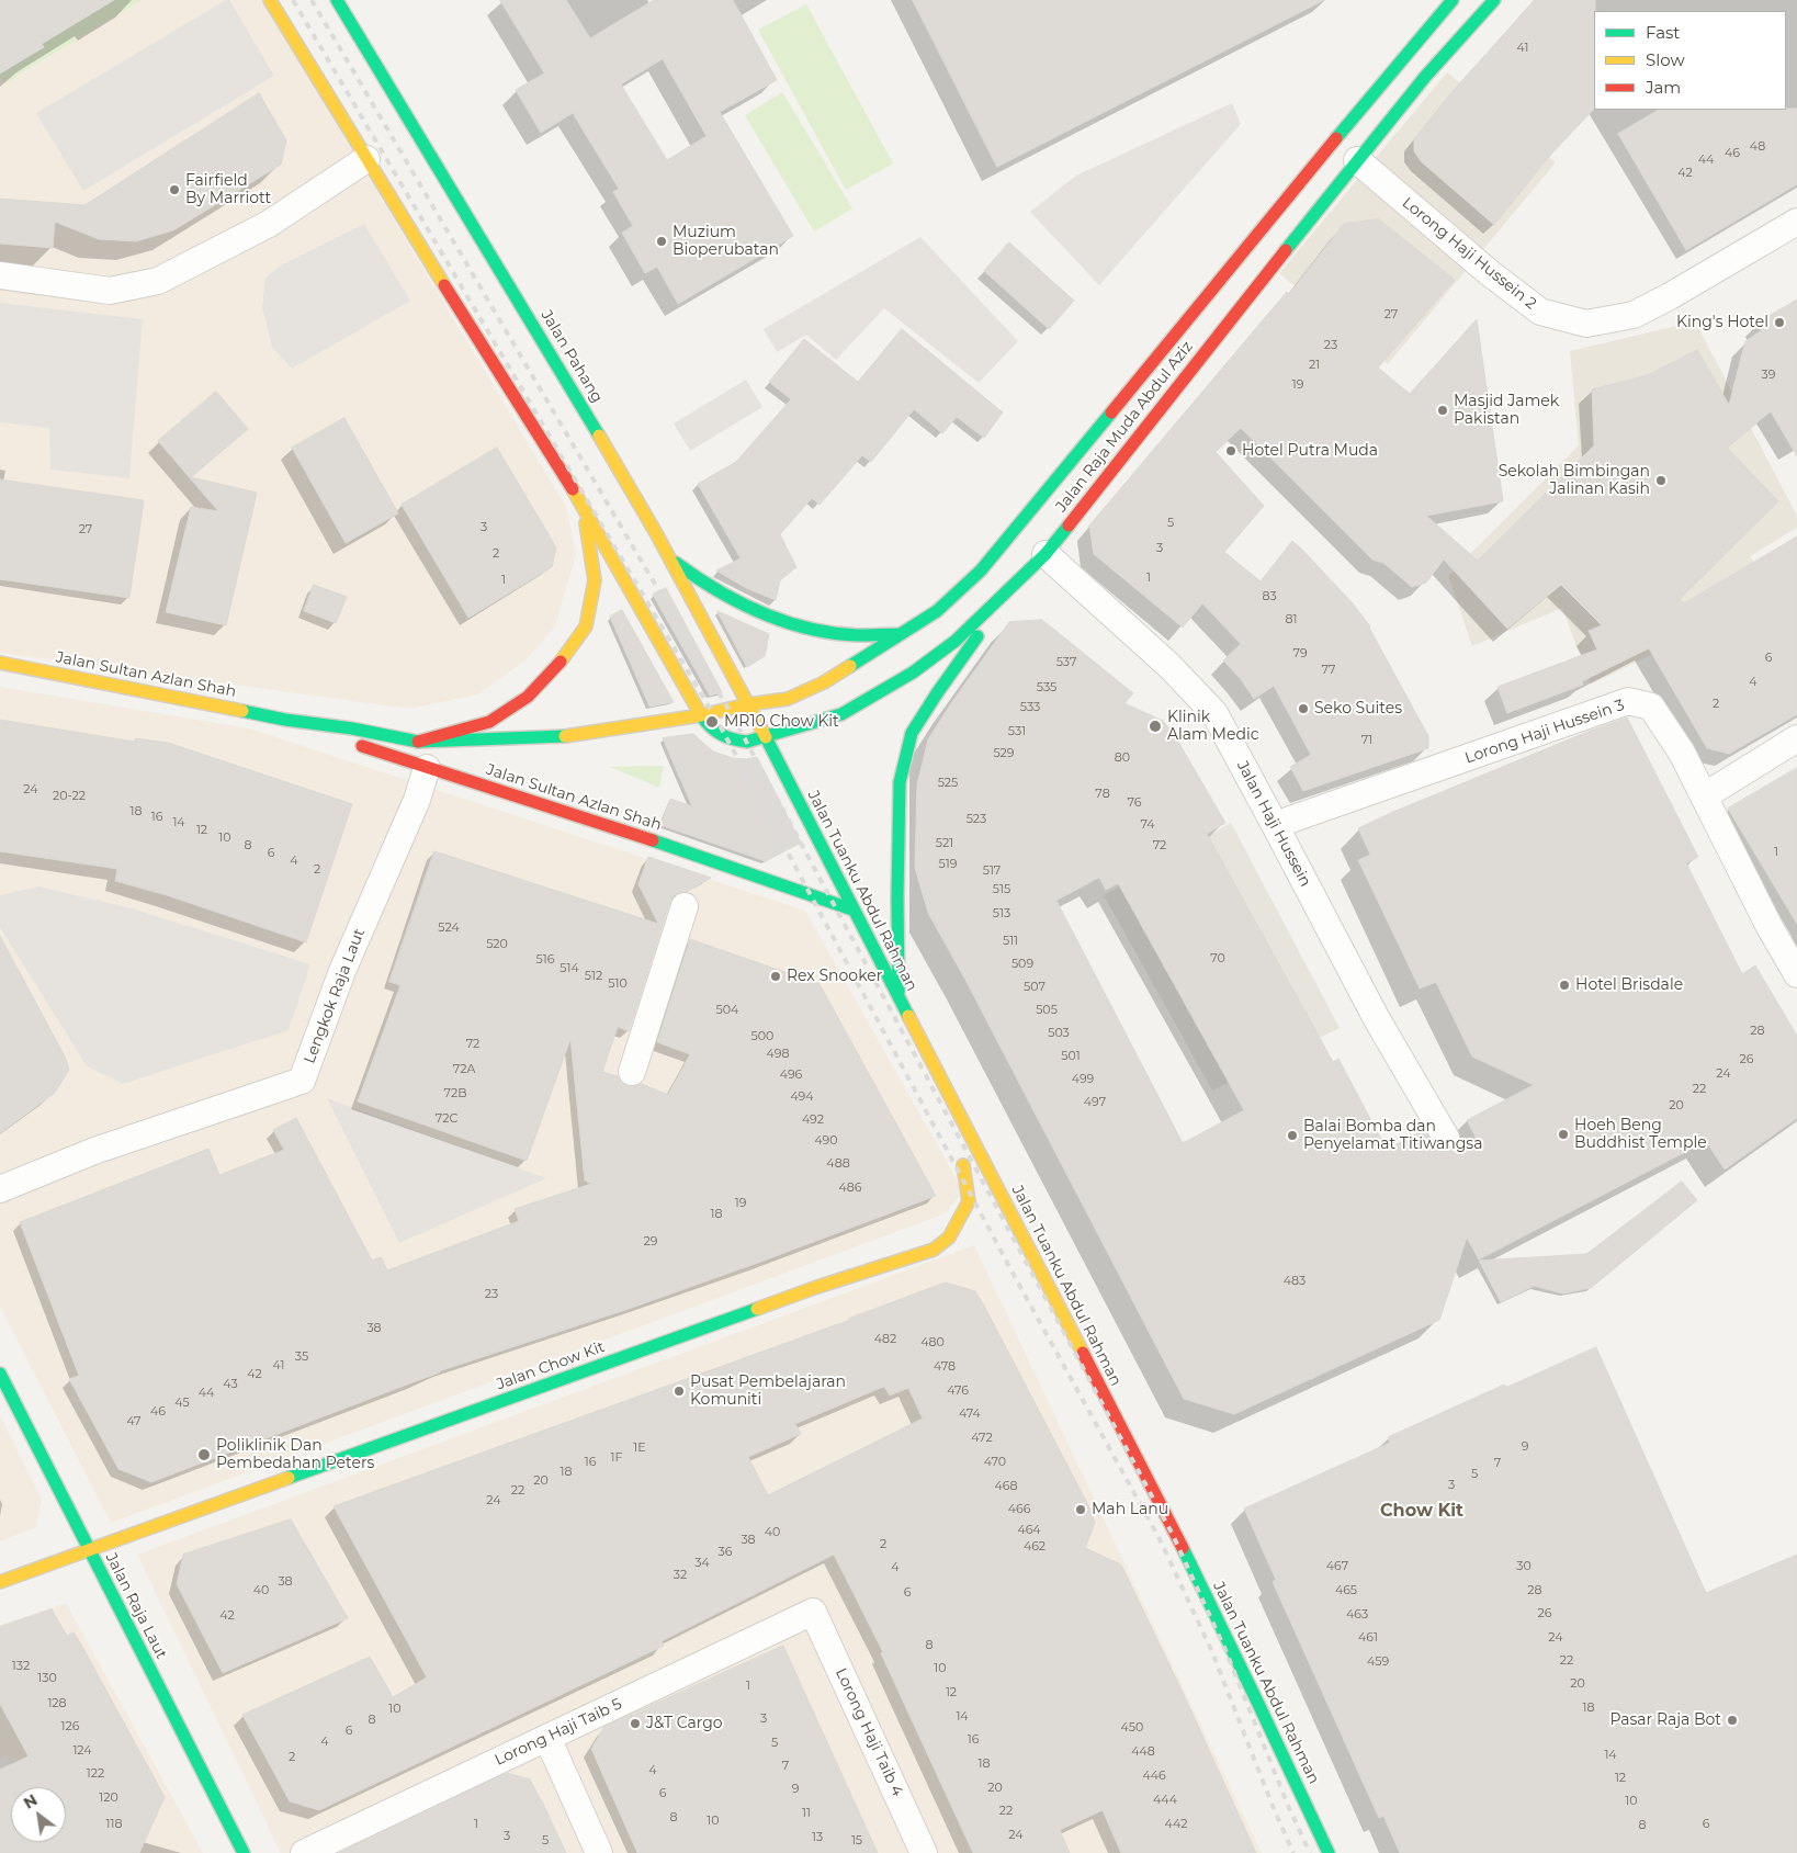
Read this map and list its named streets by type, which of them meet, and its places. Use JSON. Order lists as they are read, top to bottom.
{
  "streets": {
    "main road": [
      "Jalan Pahang",
      "Jalan Raja Muda Abdul Aziz",
      "Jalan Sultan Azlan Shah",
      "Jalan Tuanku Abdul Rahman",
      "Jalan Chow Kit",
      "Jalan Raja Laut"
    ],
    "street": [
      "Lorong Haji Hussein 2",
      "Lorong Haji Hussein 3",
      "Jalan Haji Hussein",
      "Lengkok Raja Laut",
      "Lorong Haji Taib 5",
      "Lorong Haji Taib 4"
    ]
  },
  "crossings": [
    ["Lorong Haji Hussein 2", "Jalan Raja Muda Abdul Aziz"],
    ["Jalan Pahang", "Jalan Raja Muda Abdul Aziz"],
    ["Jalan Pahang", "Jalan Sultan Azlan Shah"],
    ["Jalan Pahang", "Jalan Tuanku Abdul Rahman"],
    ["Jalan Raja Muda Abdul Aziz", "Jalan Sultan Azlan Shah"],
    ["Jalan Raja Muda Abdul Aziz", "Jalan Haji Hussein"],
    ["Jalan Raja Muda Abdul Aziz", "Jalan Tuanku Abdul Rahman"],
    ["Jalan Sultan Azlan Shah", "Jalan Tuanku Abdul Rahman"],
    ["Jalan Sultan Azlan Shah", "Lengkok Raja Laut"],
    ["Lorong Haji Hussein 3", "Jalan Haji Hussein"],
    ["Jalan Tuanku Abdul Rahman", "Jalan Chow Kit"],
    ["Jalan Chow Kit", "Jalan Raja Laut"],
    ["Lorong Haji Taib 5", "Lorong Haji Taib 4"]
  ],
  "districts": ["Chow Kit"],
  "places": [
    "Fairfield By Marriott",
    "Muzium Bioperubatan",
    "King's Hotel",
    "Masjid Jamek Pakistan",
    "Hotel Putra Muda",
    "Sekolah Bimbingan Jalinan Kasih",
    "Seko Suites",
    "MR10 Chow Kit",
    "Klinik Alam Medic",
    "Rex Snooker",
    "Hotel Brisdale",
    "Hoeh Beng Buddhist Temple",
    "Balai Bomba dan Penyelamat Titiwangsa",
    "Pusat Pembelajaran Komuniti",
    "Poliklinik Dan Pembedahan Peters",
    "Mah Lanu",
    "Pasar Raja Bot",
    "J&T Cargo"
  ],
  "house_numbers": [
    "41",
    "48",
    "46",
    "44",
    "42",
    "27",
    "23",
    "21",
    "39",
    "19",
    "5",
    "3",
    "27",
    "3",
    "2",
    "1",
    "1",
    "83",
    "81",
    "79",
    "6",
    "537",
    "77",
    "4",
    "535",
    "2",
    "533",
    "531",
    "71",
    "529",
    "80",
    "525",
    "24",
    "78",
    "20-22",
    "76",
    "18",
    "16",
    "523",
    "14",
    "74",
    "12",
    "10",
    "521",
    "8",
    "72",
    "1",
    "6",
    "4",
    "519",
    "2",
    "517",
    "515",
    "513",
    "524",
    "511",
    "520",
    "70",
    "516",
    "509",
    "514",
    "512",
    "510",
    "507",
    "504",
    "505",
    "28",
    "503",
    "500",
    "72",
    "498",
    "501",
    "26",
    "72A",
    "24",
    "496",
    "499",
    "22",
    "72B",
    "494",
    "497",
    "20",
    "72C",
    "492",
    "490",
    "488",
    "486",
    "19",
    "18",
    "29",
    "483",
    "23",
    "38",
    "482",
    "480",
    "35",
    "41",
    "478",
    "42",
    "43",
    "476",
    "44",
    "45",
    "46",
    "474",
    "47",
    "472",
    "9",
    "1E",
    "1F",
    "16",
    "470",
    "7",
    "18",
    "5",
    "20",
    "3",
    "468",
    "22",
    "24",
    "466",
    "464",
    "40",
    "38",
    "2",
    "462",
    "36",
    "34",
    "467",
    "30",
    "4",
    "32",
    "38",
    "40",
    "465",
    "28",
    "6",
    "26",
    "463",
    "42",
    "461",
    "24",
    "8",
    "22",
    "459",
    "132",
    "10",
    "130",
    "20",
    "1",
    "12",
    "128",
    "18",
    "10",
    "14",
    "3",
    "8",
    "126",
    "450",
    "6",
    "16",
    "4",
    "5",
    "124",
    "448",
    "14",
    "2",
    "18",
    "7",
    "4",
    "122",
    "446",
    "12",
    "20",
    "9",
    "6",
    "120",
    "444",
    "10",
    "22",
    "11",
    "8",
    "10",
    "118",
    "1",
    "442",
    "6",
    "8",
    "24",
    "3",
    "13",
    "5",
    "15"
  ],
  "legend": ["Fast", "Slow", "Jam"],
  "north": "top left"
}
